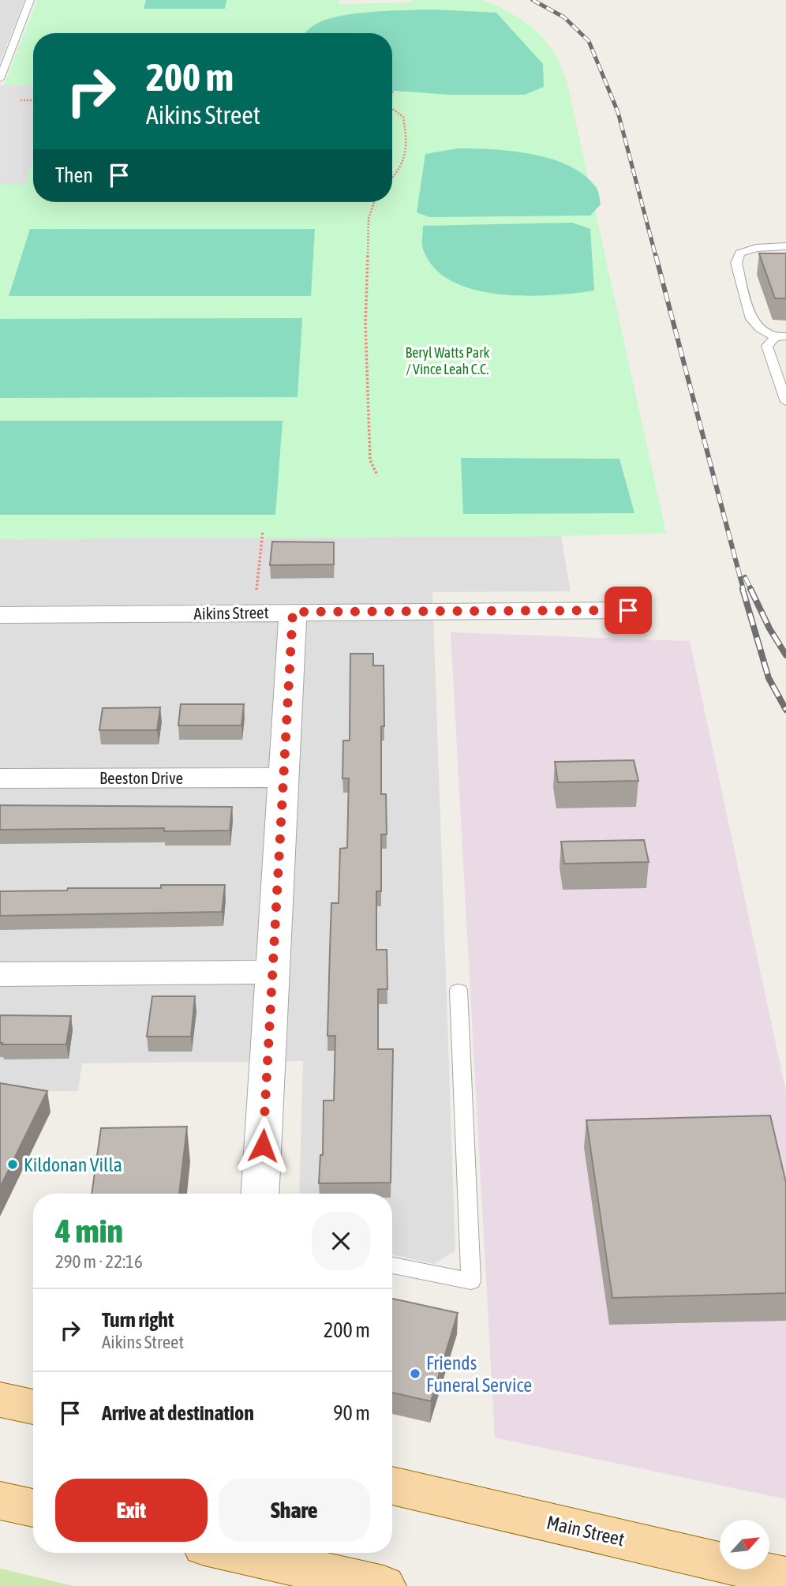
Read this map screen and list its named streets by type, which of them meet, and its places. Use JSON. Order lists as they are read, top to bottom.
{
  "streets": {
    "main road": ["Main Street"],
    "street": ["Aikins Street", "Beeston Drive"]
  },
  "parks": ["Beryl Watts Park / Vince Leah C.C."],
  "places": ["Kildonan Villa", "Friends Funeral Service"],
  "north": "top right",
  "page": {
    "turn": ["200 m", "Aikins Street"],
    "then": "Then",
    "heading": ["4 min", "290 m · 22:16"],
    "list": [
      {
        "name": "Turn right",
        "note": "Aikins Street",
        "value": "200 m"
      },
      {
        "name": "Arrive at destination",
        "value": "90 m"
      }
    ],
    "buttons": ["Exit", "Share"]
  }
}
